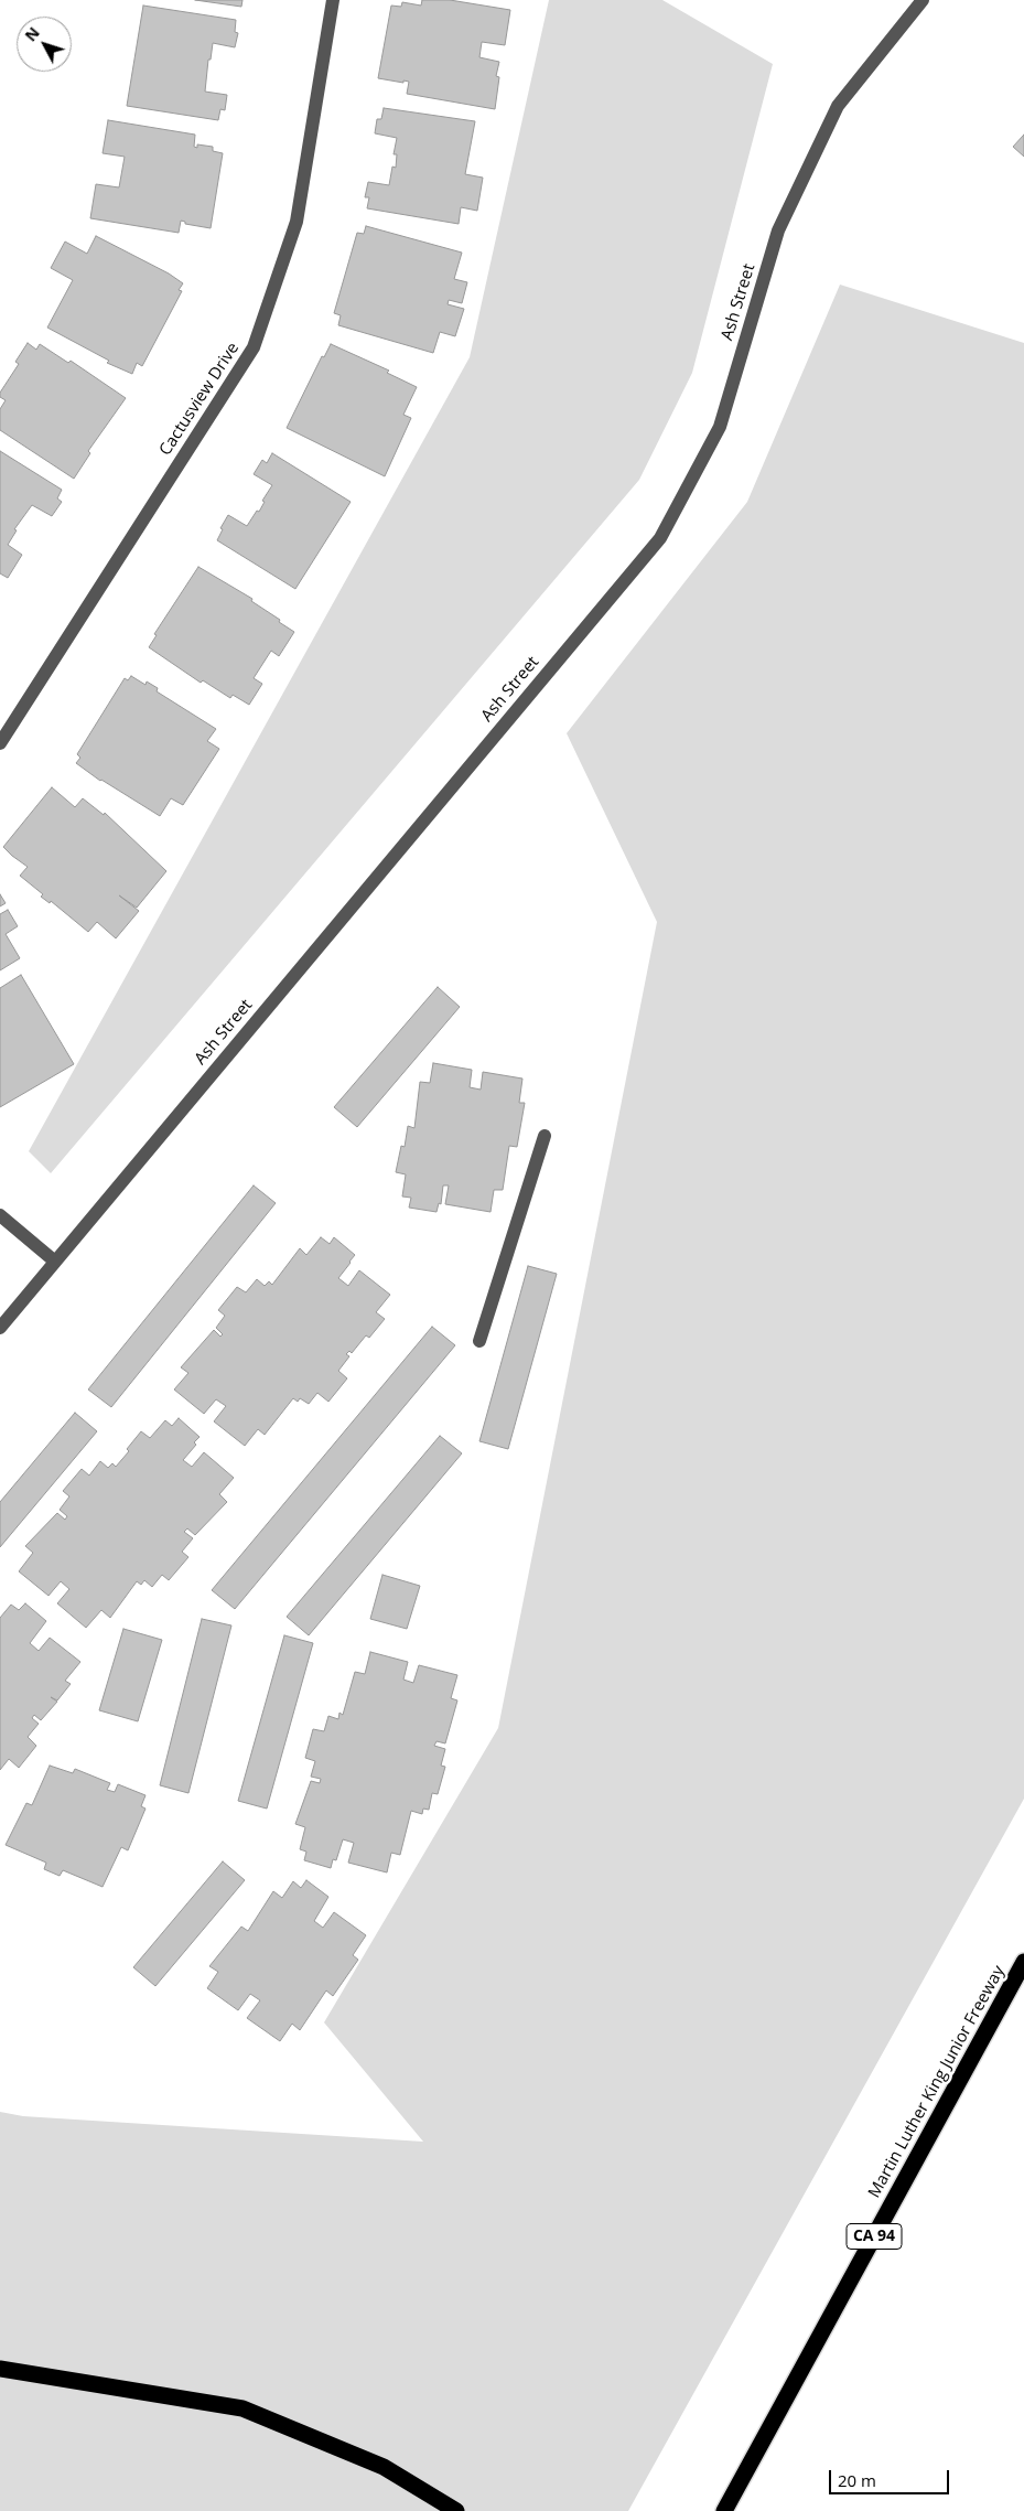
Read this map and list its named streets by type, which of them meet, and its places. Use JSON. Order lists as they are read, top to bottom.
{
  "streets": {
    "highway": ["Martin Luther King Junior Freeway", "CA 94"],
    "street": ["Ash Street", "Cactusview Drive"]
  },
  "scale_bar": "20 m",
  "north": "top left"
}
